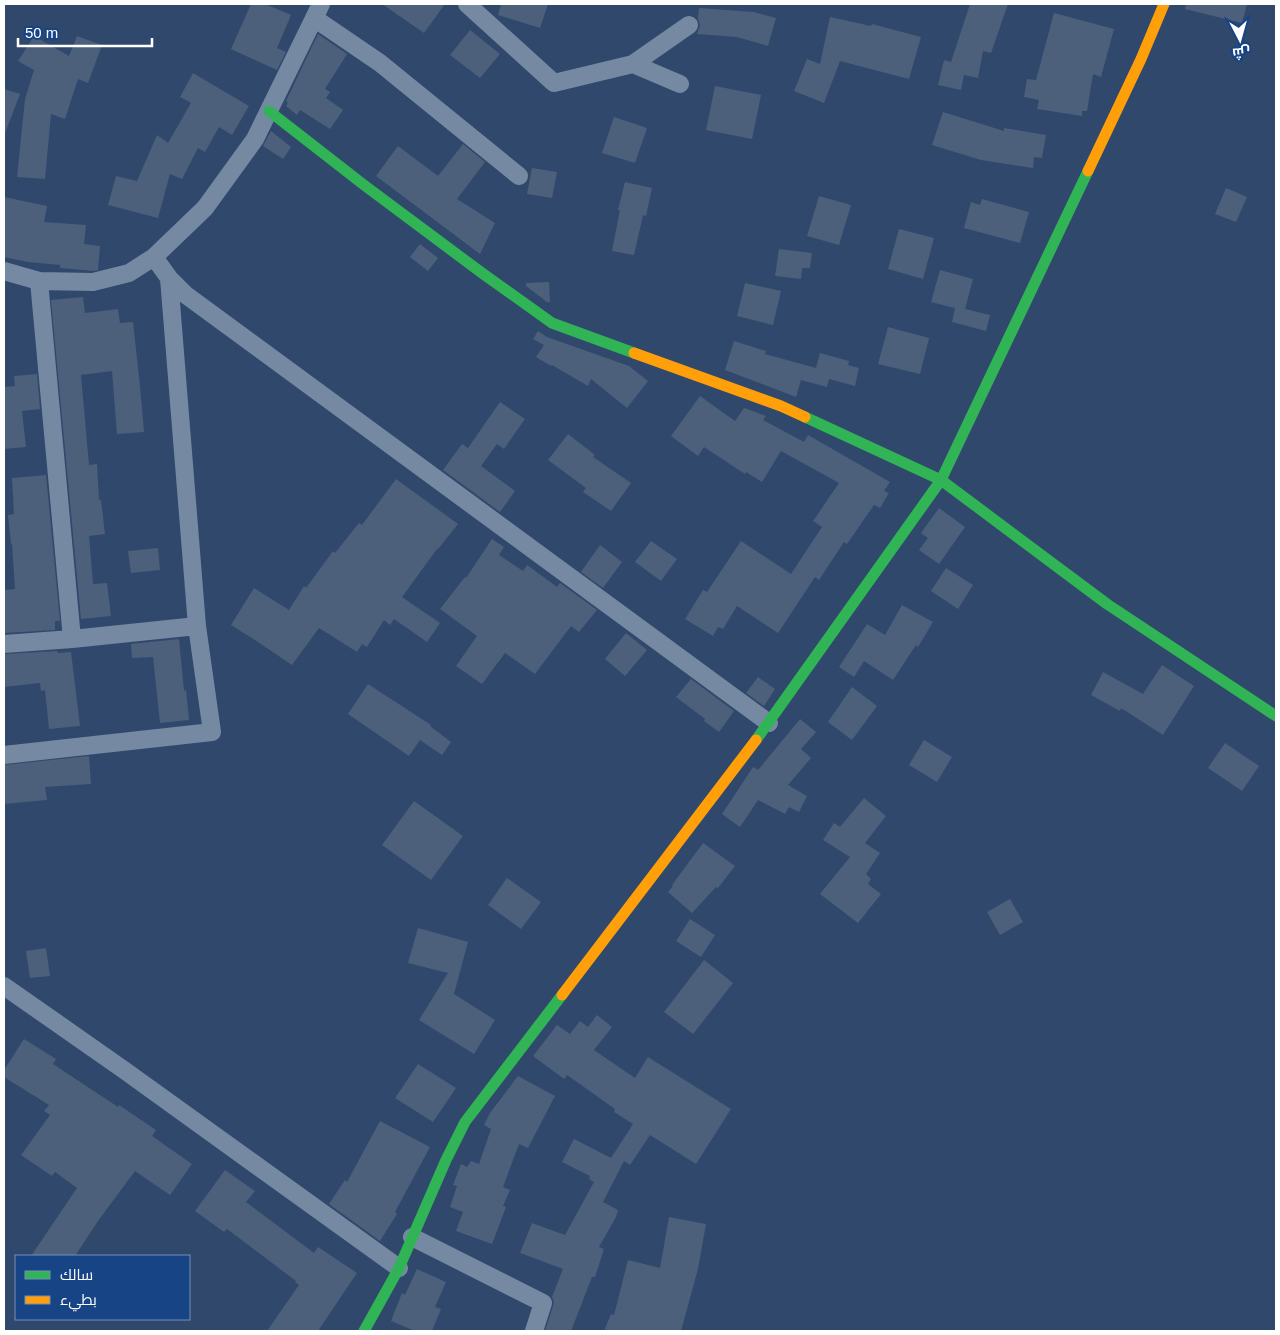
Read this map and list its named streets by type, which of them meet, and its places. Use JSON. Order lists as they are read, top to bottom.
{
  "legend": ["سالك", "بطيء"],
  "scale_bar": "50 m",
  "north": "bottom"
}
